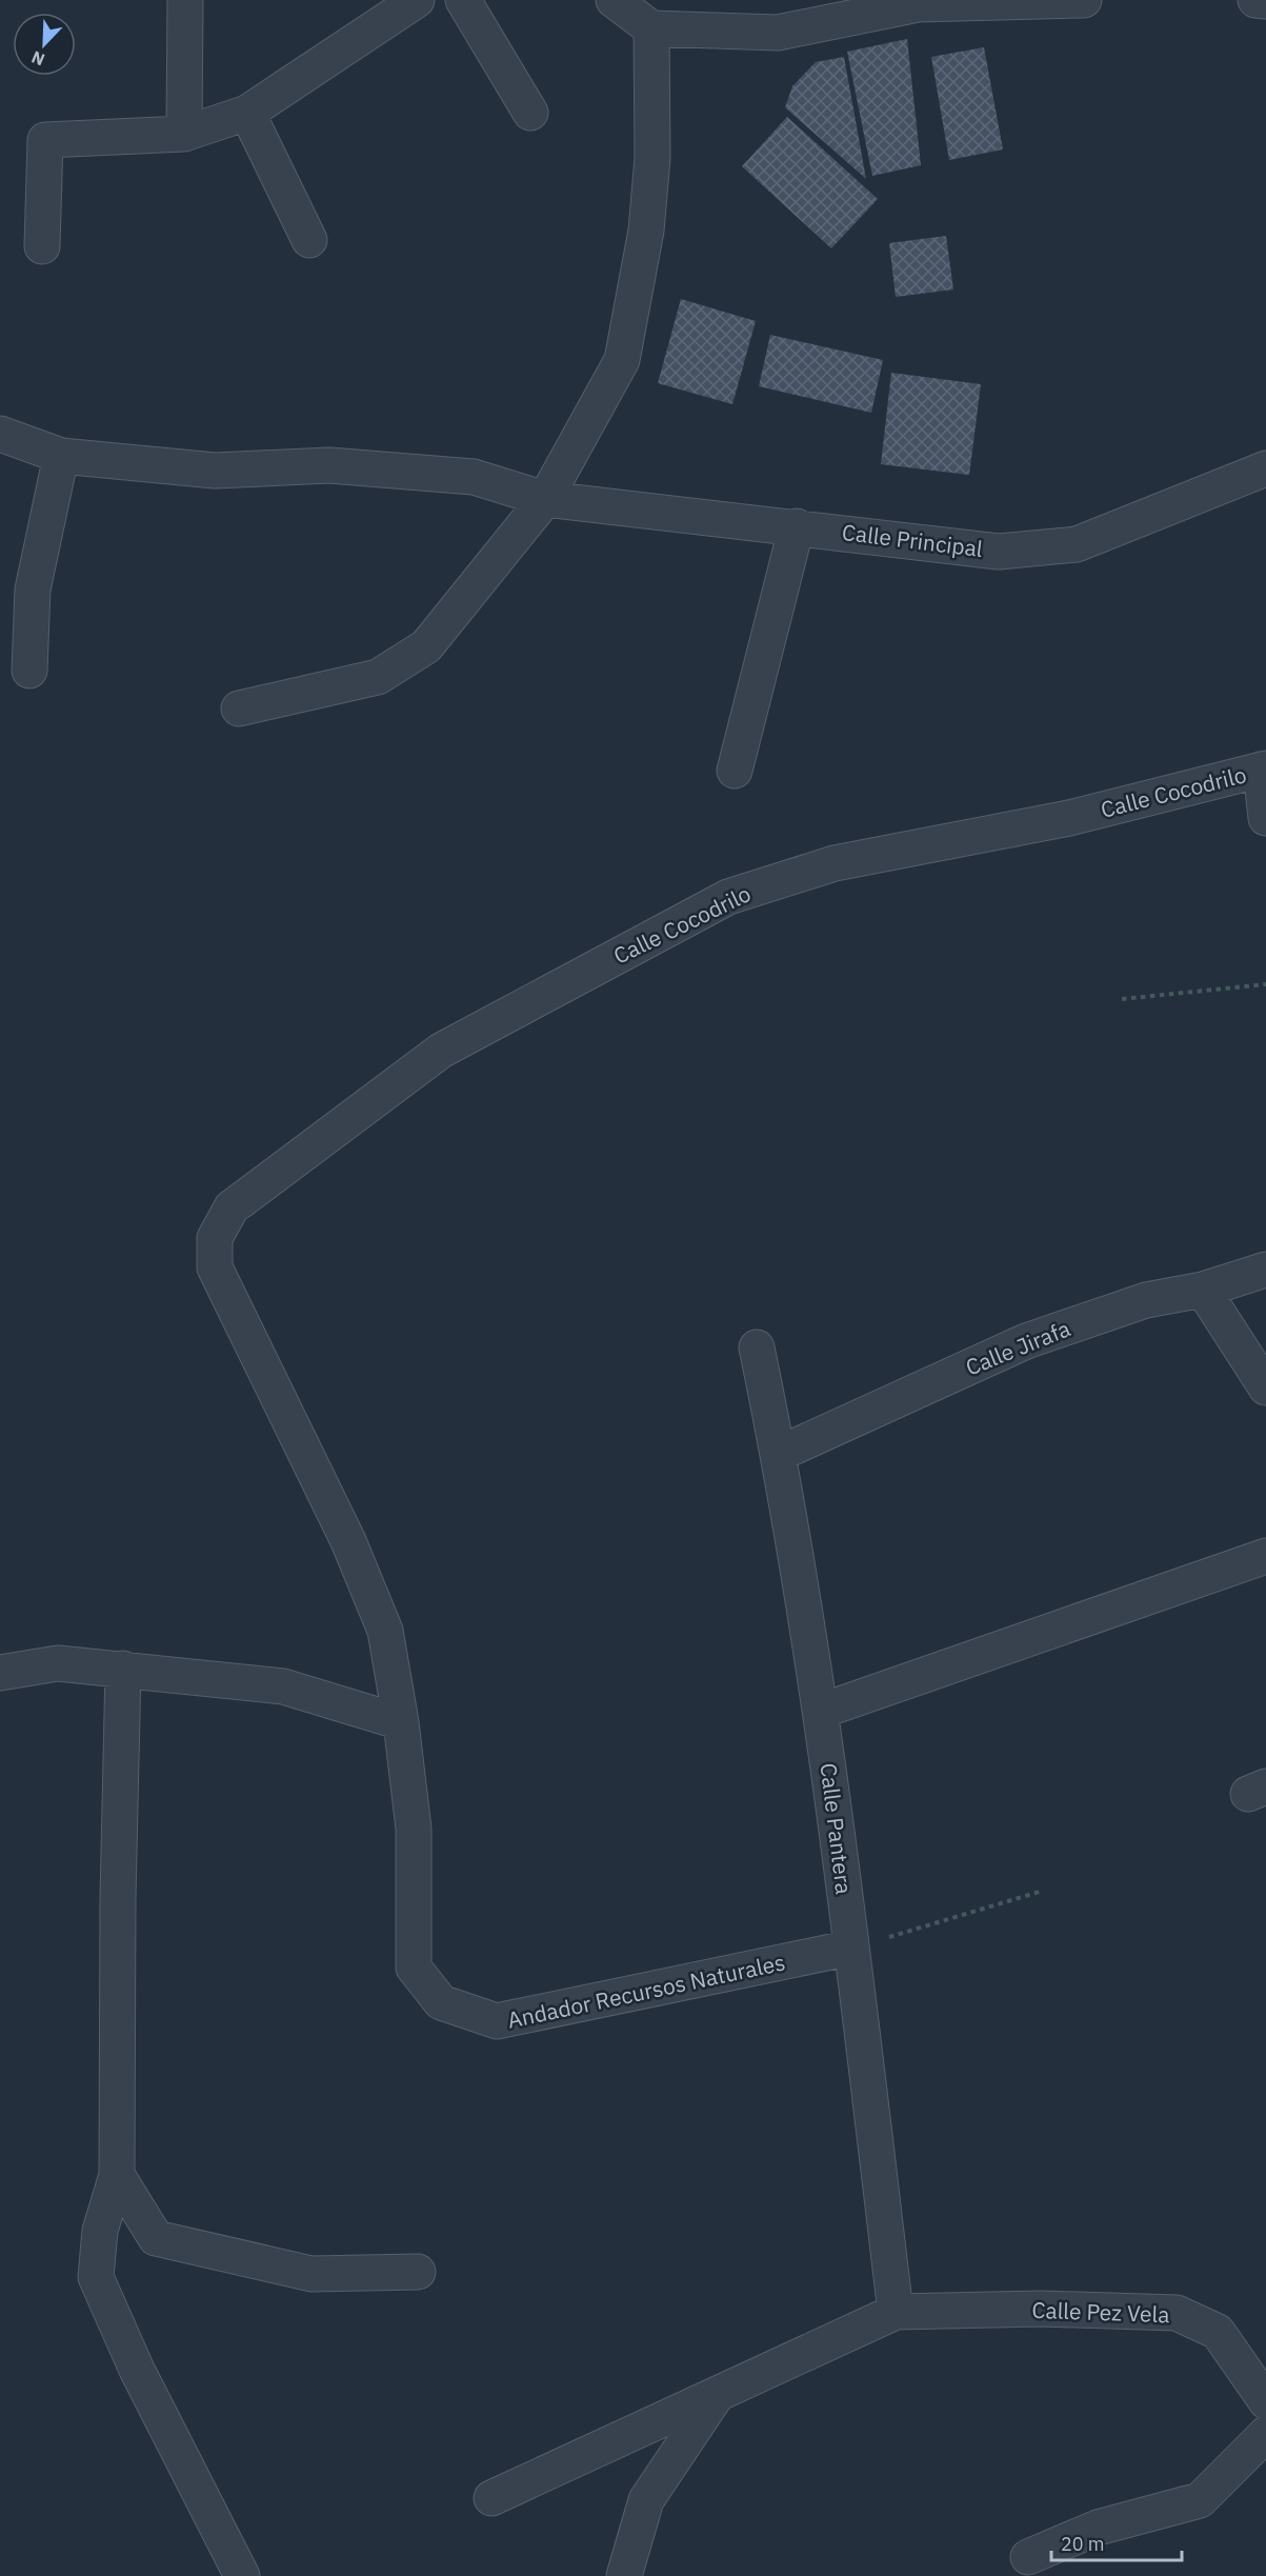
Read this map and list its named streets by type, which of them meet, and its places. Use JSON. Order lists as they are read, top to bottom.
{
  "streets": {
    "street": [
      "Calle Principal",
      "Calle Cocodrilo",
      "Calle Jirafa",
      "Calle Pantera",
      "Andador Recursos Naturales",
      "Calle Pez Vela"
    ]
  },
  "crossings": [
    ["Calle Cocodrilo", "Andador Recursos Naturales"],
    ["Calle Jirafa", "Calle Pantera"],
    ["Calle Pantera", "Andador Recursos Naturales"],
    ["Calle Pantera", "Calle Pez Vela"]
  ],
  "scale_bar": "20 m",
  "north": "bottom left"
}
